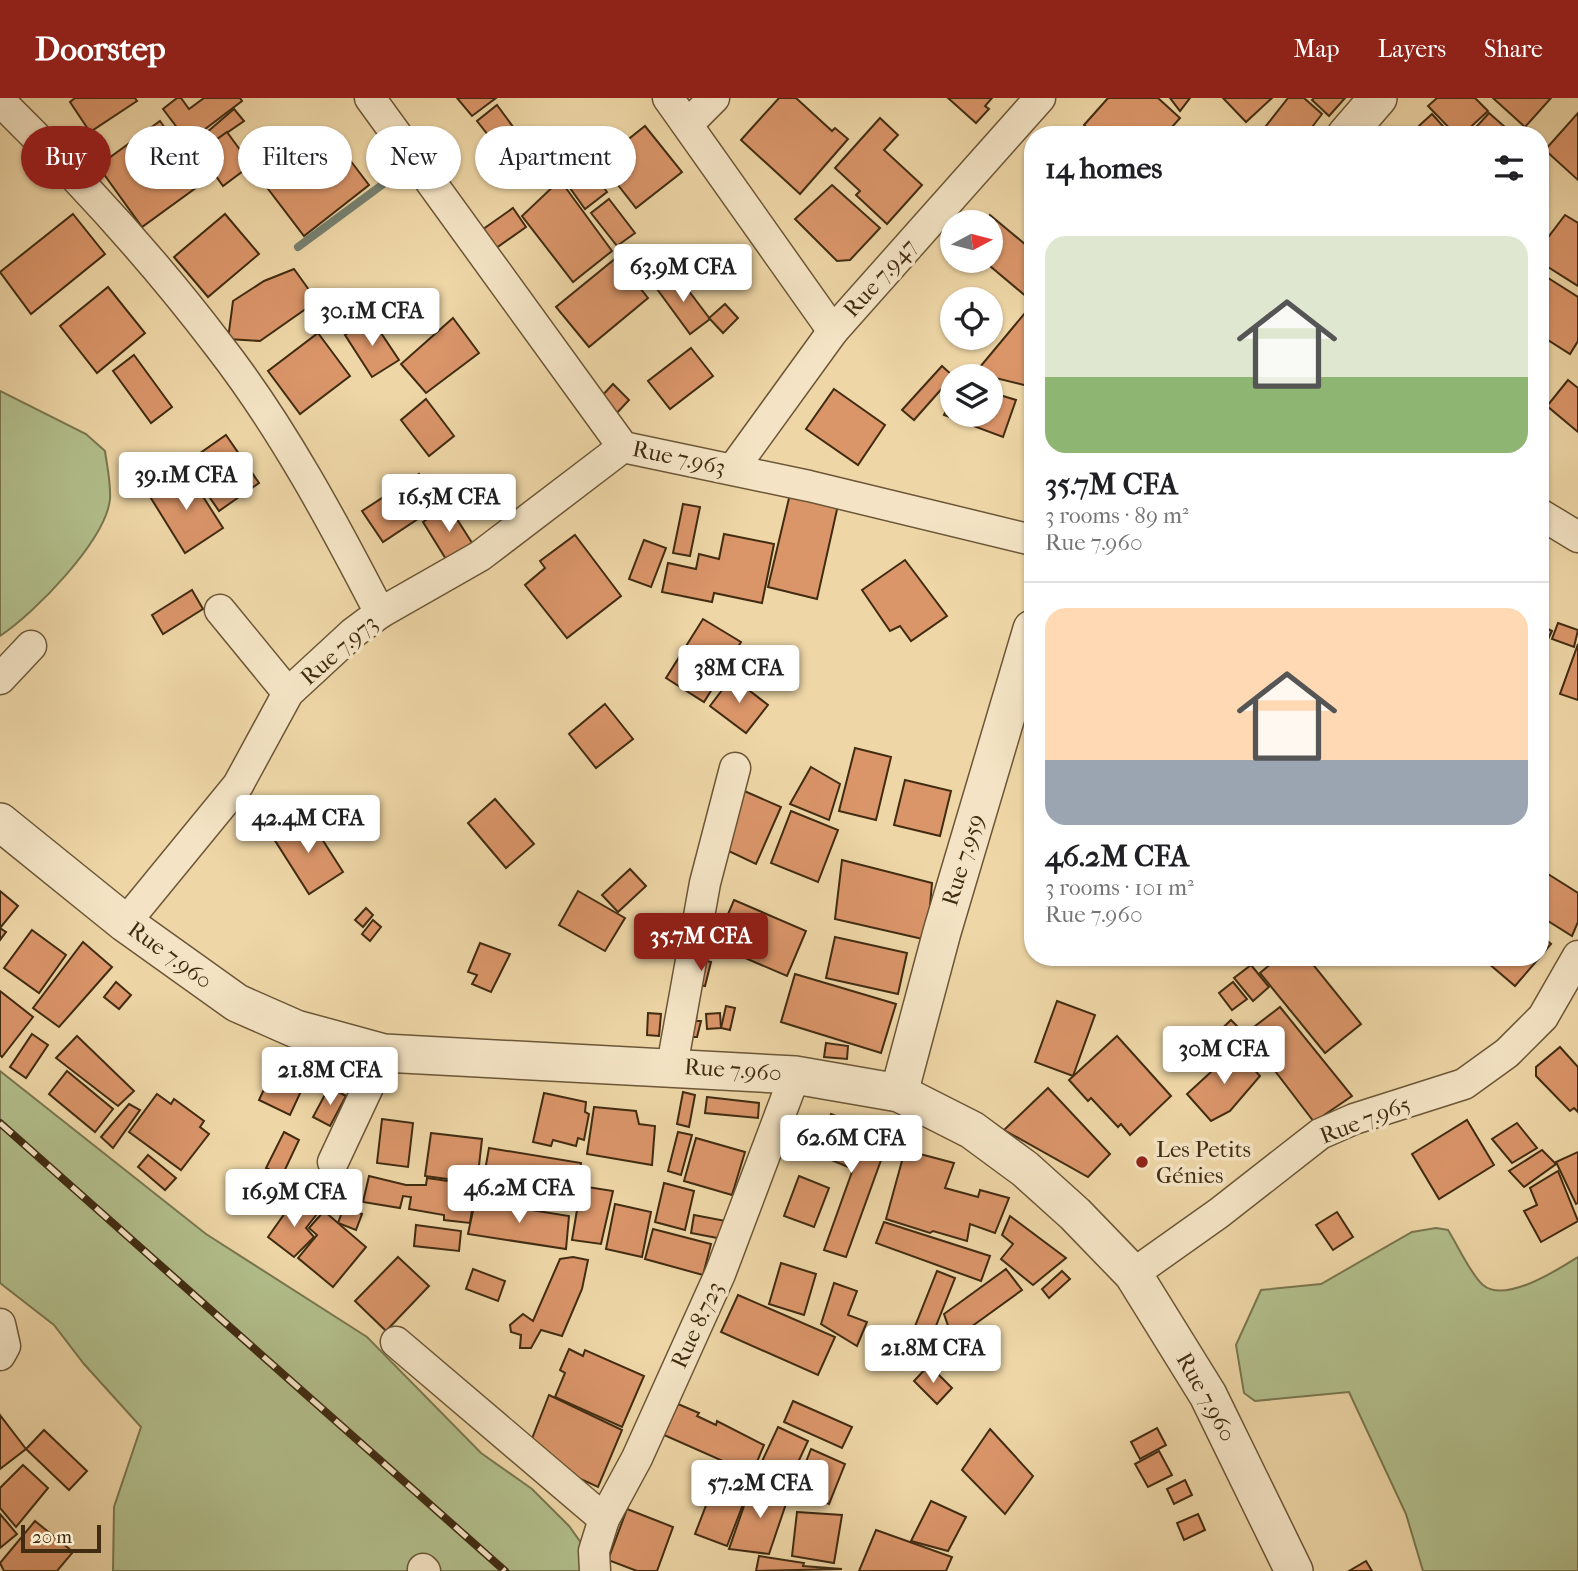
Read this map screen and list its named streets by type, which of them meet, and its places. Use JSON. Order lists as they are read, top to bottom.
{
  "streets": {
    "street": [
      "Rue 7.947",
      "Rue 7.963",
      "Rue 7.973",
      "Rue 7.959",
      "Rue 7.960",
      "Rue 7.965",
      "Rue 8.723"
    ]
  },
  "crossings": [
    ["Rue 7.947", "Rue 7.963"],
    ["Rue 7.963", "Rue 7.973"],
    ["Rue 7.973", "Rue 7.960"],
    ["Rue 7.959", "Rue 7.960"],
    ["Rue 7.960", "Rue 7.965"],
    ["Rue 7.960", "Rue 8.723"]
  ],
  "places": ["Les Petits Génies"],
  "scale_bar": "20 m",
  "north": "right",
  "page": {
    "header": "Doorstep",
    "nav": ["Map", "Layers", "Share"],
    "chip": [
      "Buy",
      "Rent",
      "Filters",
      "New",
      "Apartment"
    ],
    "heading": "14 homes",
    "list": [
      {
        "name": "35.7M CFA",
        "note": "3 rooms · 89 m² · Rue 7.960"
      },
      {
        "name": "46.2M CFA",
        "note": "3 rooms · 101 m² · Rue 7.960"
      }
    ],
    "price": [
      "63.9M CFA",
      "30.1M CFA",
      "39.1M CFA",
      "16.5M CFA",
      "38M CFA",
      "42.4M CFA",
      "35.7M CFA",
      "30M CFA",
      "21.8M CFA",
      "62.6M CFA",
      "46.2M CFA",
      "16.9M CFA",
      "21.8M CFA",
      "57.2M CFA"
    ],
    "scale": "20 m"
  }
}
